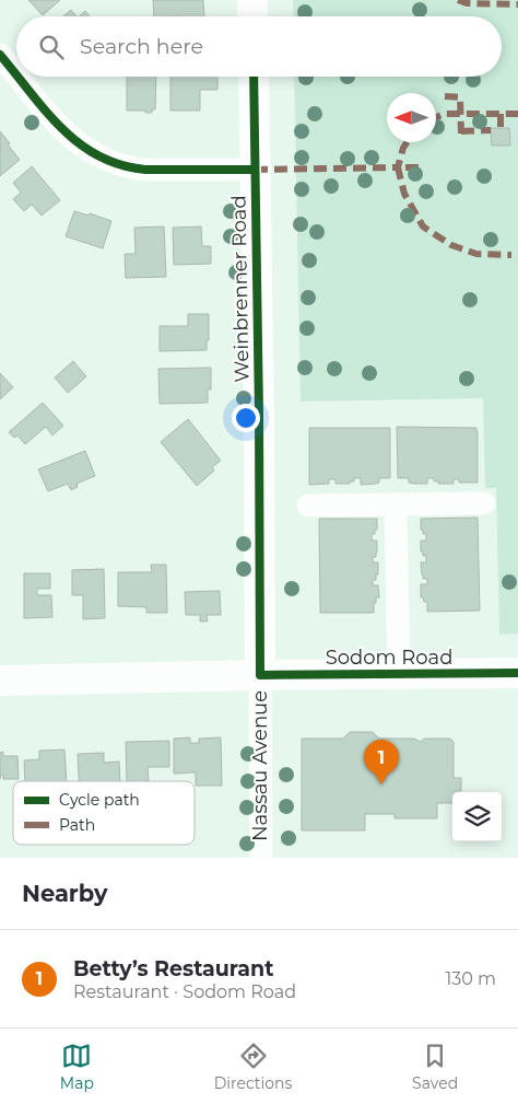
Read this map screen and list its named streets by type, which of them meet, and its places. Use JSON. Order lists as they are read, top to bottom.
{
  "streets": {
    "street": ["Weinbrenner Road", "Sodom Road", "Nassau Avenue"]
  },
  "crossings": [
    ["Weinbrenner Road", "Sodom Road"],
    ["Weinbrenner Road", "Nassau Avenue"],
    ["Sodom Road", "Nassau Avenue"]
  ],
  "legend": ["Cycle path", "Path"],
  "north": "left",
  "page": {
    "search": "Search here",
    "pins": "1",
    "heading": "Nearby",
    "list": [
      {
        "mark": "1",
        "name": "Betty’s Restaurant",
        "note": "Restaurant · Sodom Road",
        "value": "130 m"
      }
    ],
    "nav": ["Map", "Directions", "Saved"]
  }
}
